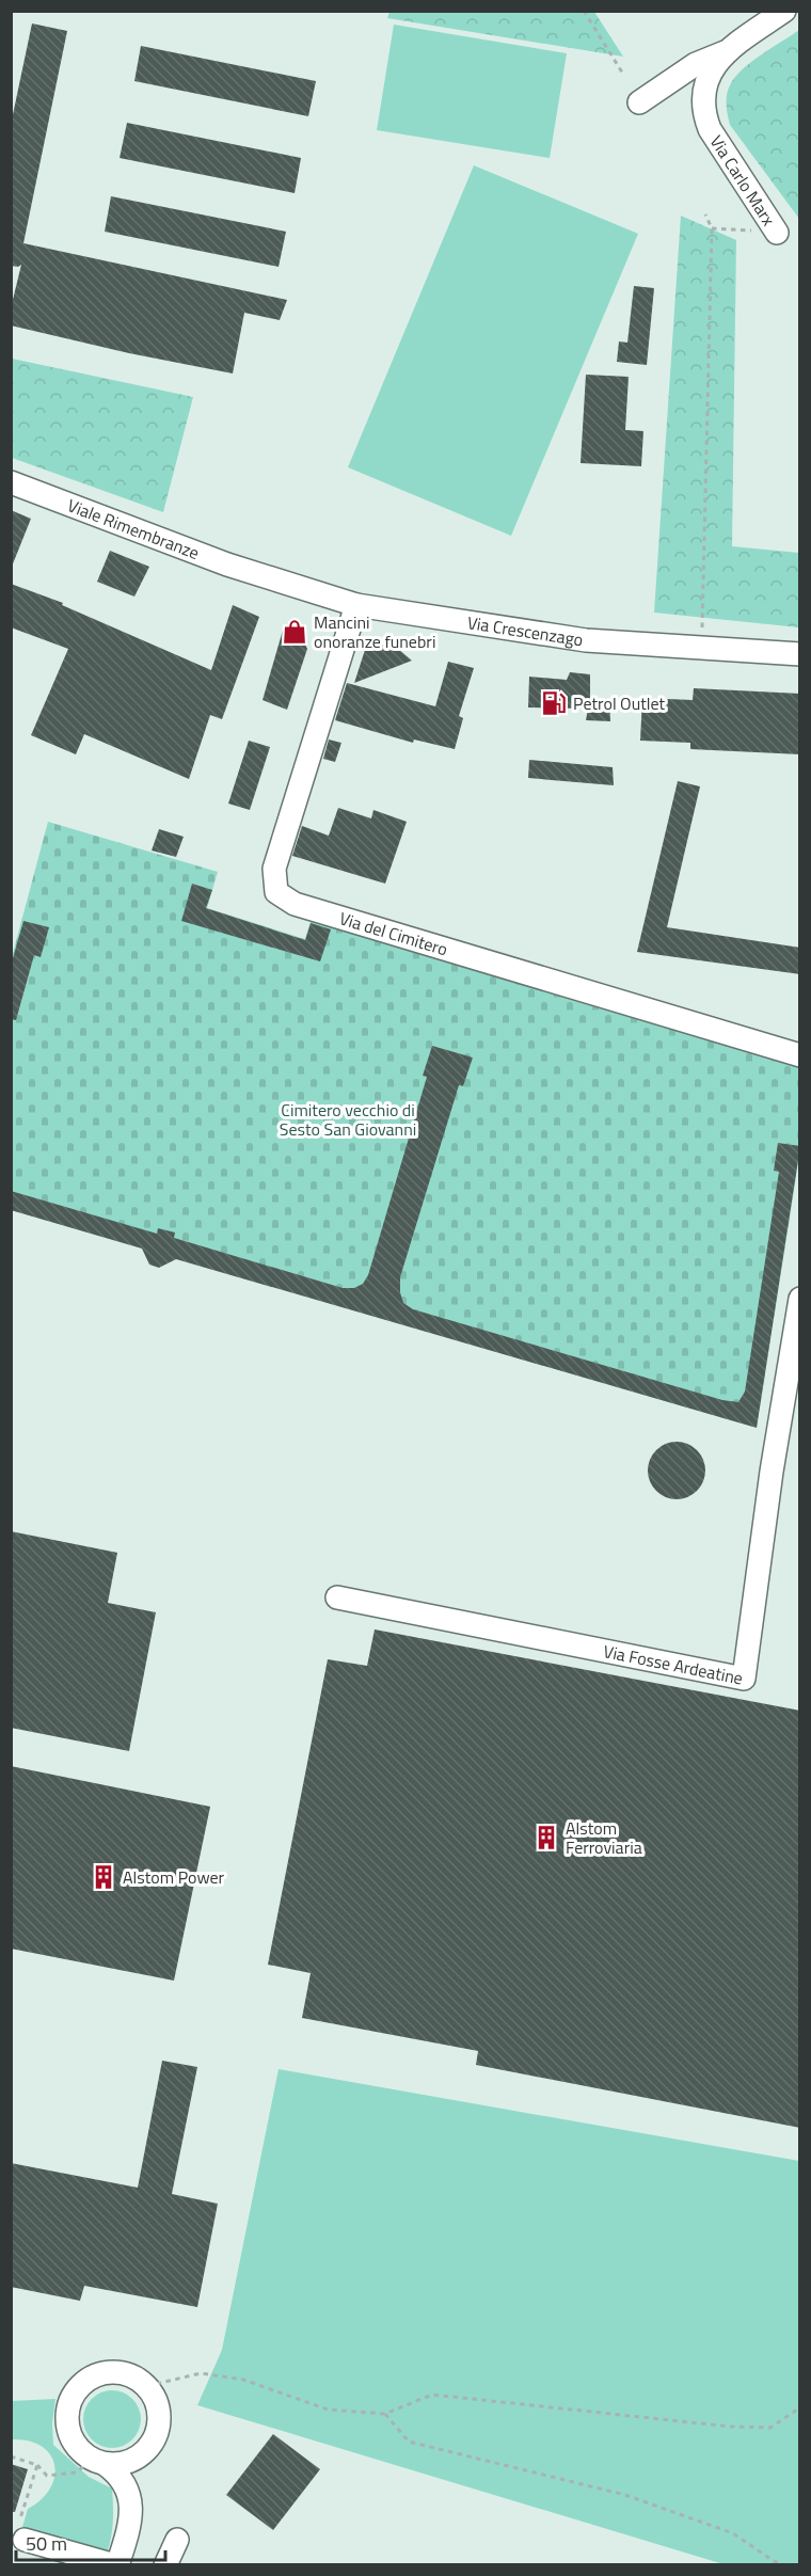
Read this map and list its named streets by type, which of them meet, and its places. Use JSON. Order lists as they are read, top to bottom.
{
  "streets": {
    "street": [
      "Via Carlo Marx",
      "Viale Rimembranze",
      "Via Crescenzago",
      "Via del Cimitero",
      "Via Fosse Ardeatine"
    ]
  },
  "crossings": [
    ["Viale Rimembranze", "Via Crescenzago"],
    ["Via Crescenzago", "Via del Cimitero"]
  ],
  "parks": ["Cimitero vecchio di Sesto San Giovanni"],
  "places": {
    "shop": ["Mancini onoranze funebri"],
    "fuel station": ["Petrol Outlet"],
    "building": ["Alstom Ferroviaria", "Alstom Power"]
  },
  "scale_bar": "50 m"
}
